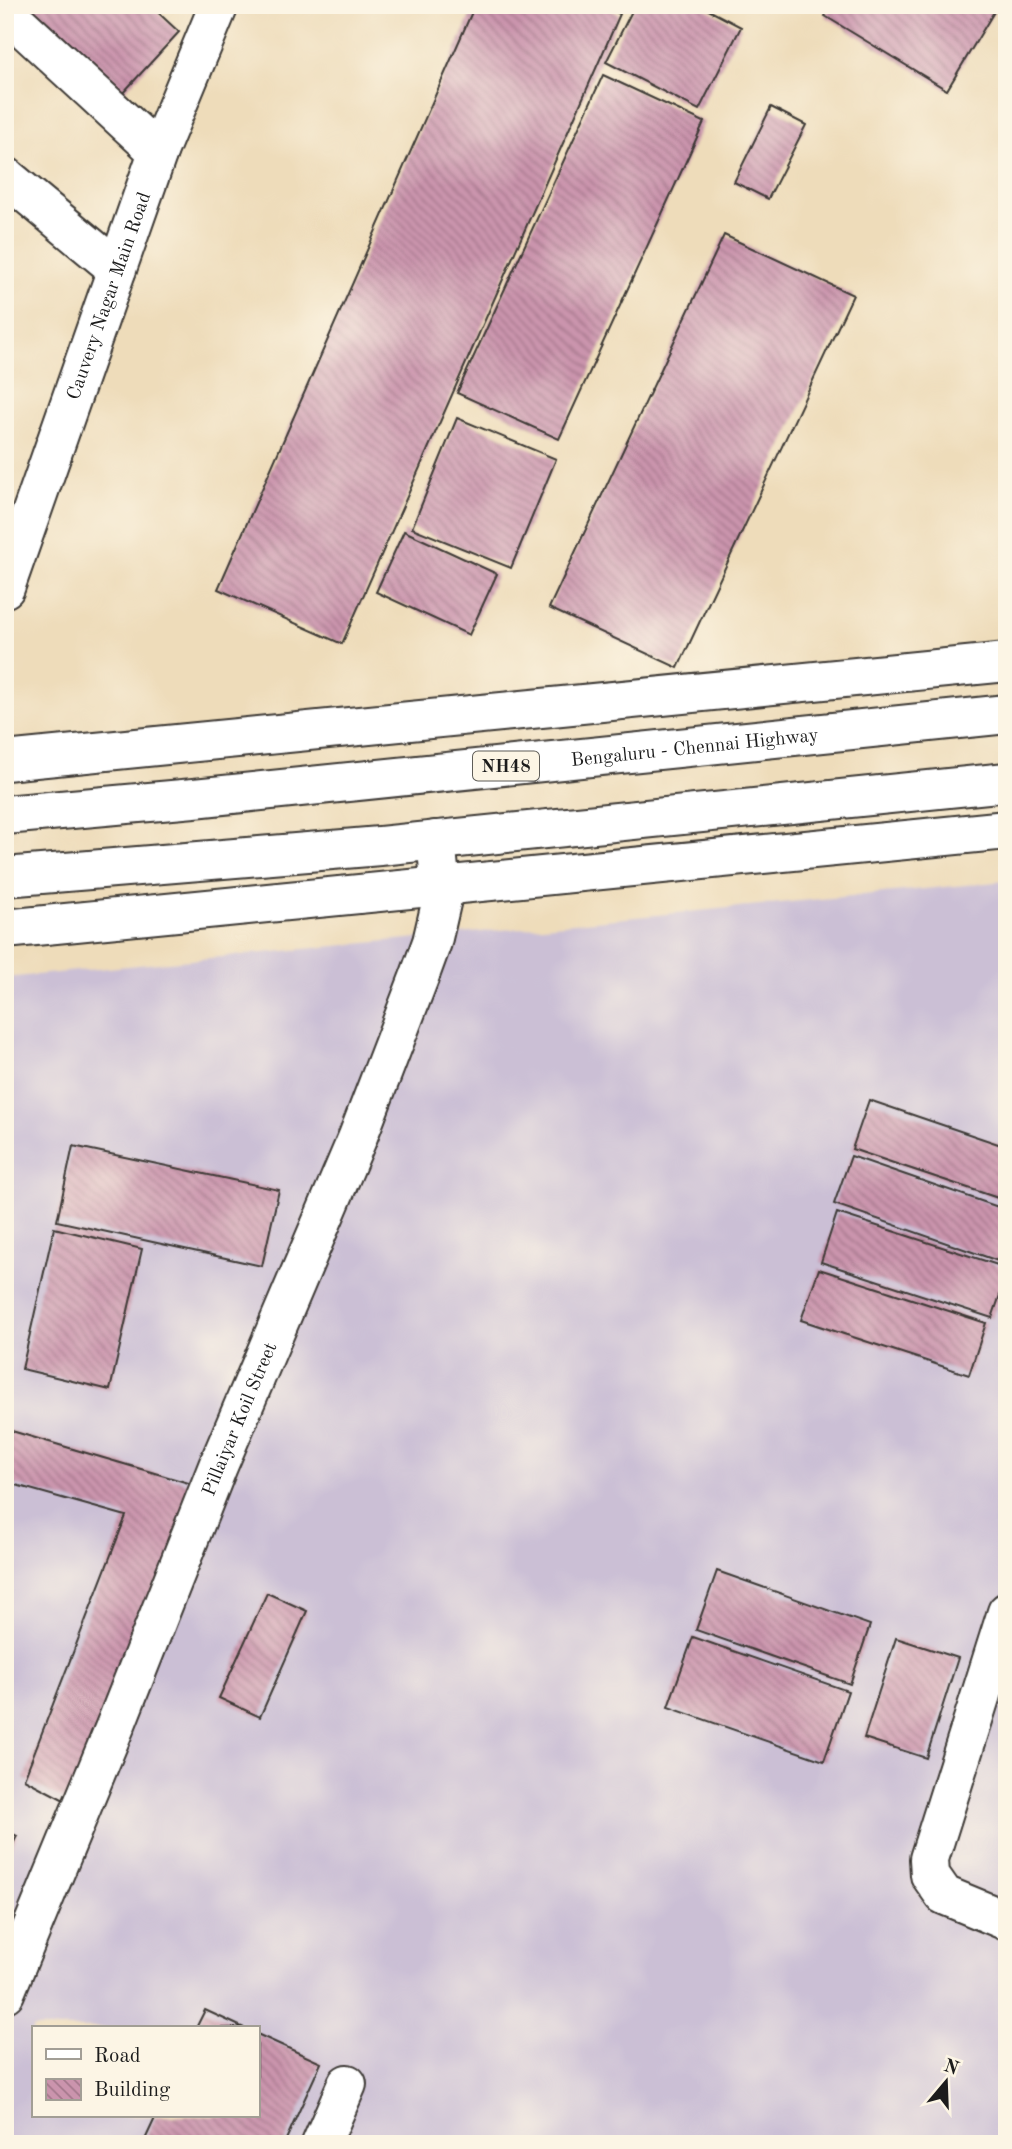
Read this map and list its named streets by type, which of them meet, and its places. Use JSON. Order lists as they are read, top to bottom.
{
  "streets": {
    "main road": [
      "Cauvery Nagar Main Road",
      "Bengaluru - Chennai Highway",
      "NH48",
      "Pillaiyar Koil Street"
    ]
  },
  "legend": ["Road", "Building"],
  "north": "top"
}
